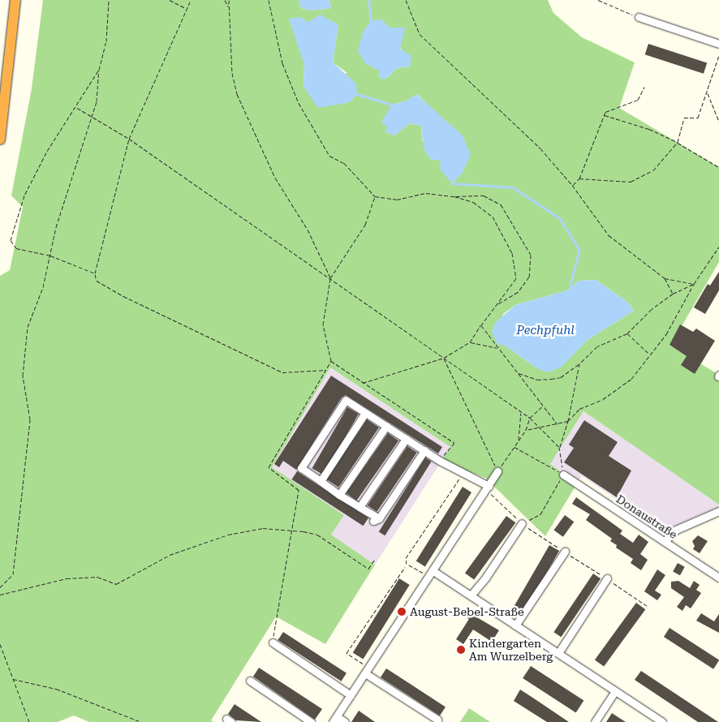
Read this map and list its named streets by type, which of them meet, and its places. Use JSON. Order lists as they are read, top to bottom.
{
  "streets": {
    "street": ["Donaustraße"]
  },
  "water": ["Pechpfuhl"],
  "places": ["August-Bebel-Straße", "Kindergarten Am Wurzelberg"]
}
